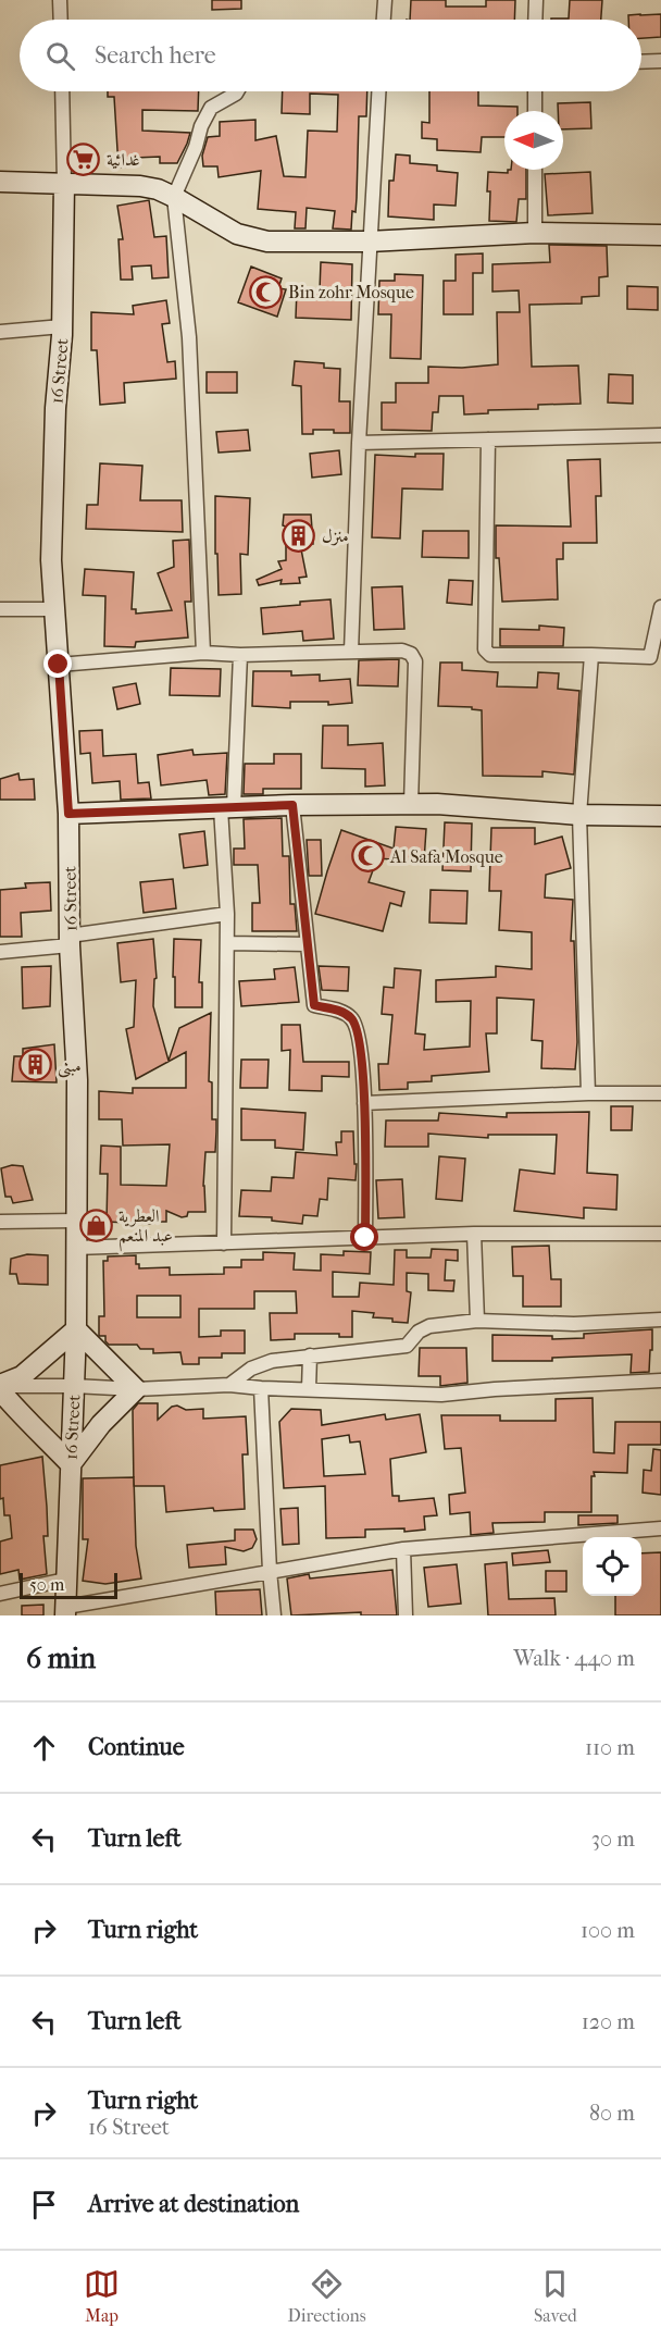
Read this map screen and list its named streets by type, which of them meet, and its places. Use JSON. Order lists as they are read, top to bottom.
{
  "streets": {
    "street": ["16 Street"]
  },
  "places": {
    "supermarket": ["غدائية"],
    "mosque": ["Bin zohr Mosque", "Al Safa Mosque"],
    "building": ["منزل", "مبنى"],
    "shop": ["العطرية عبد المنعم"]
  },
  "scale_bar": "50 m",
  "north": "left",
  "page": {
    "search": "Search here",
    "scale": "50 m",
    "heading": ["6 min", "Walk · 440 m"],
    "list": [
      ["Continue", "110 m"],
      ["Turn left", "30 m"],
      ["Turn right", "100 m"],
      ["Turn left", "120 m"],
      ["Turn right", "16 Street", "80 m"],
      "Arrive at destination"
    ],
    "nav": ["Map", "Directions", "Saved"]
  }
}
